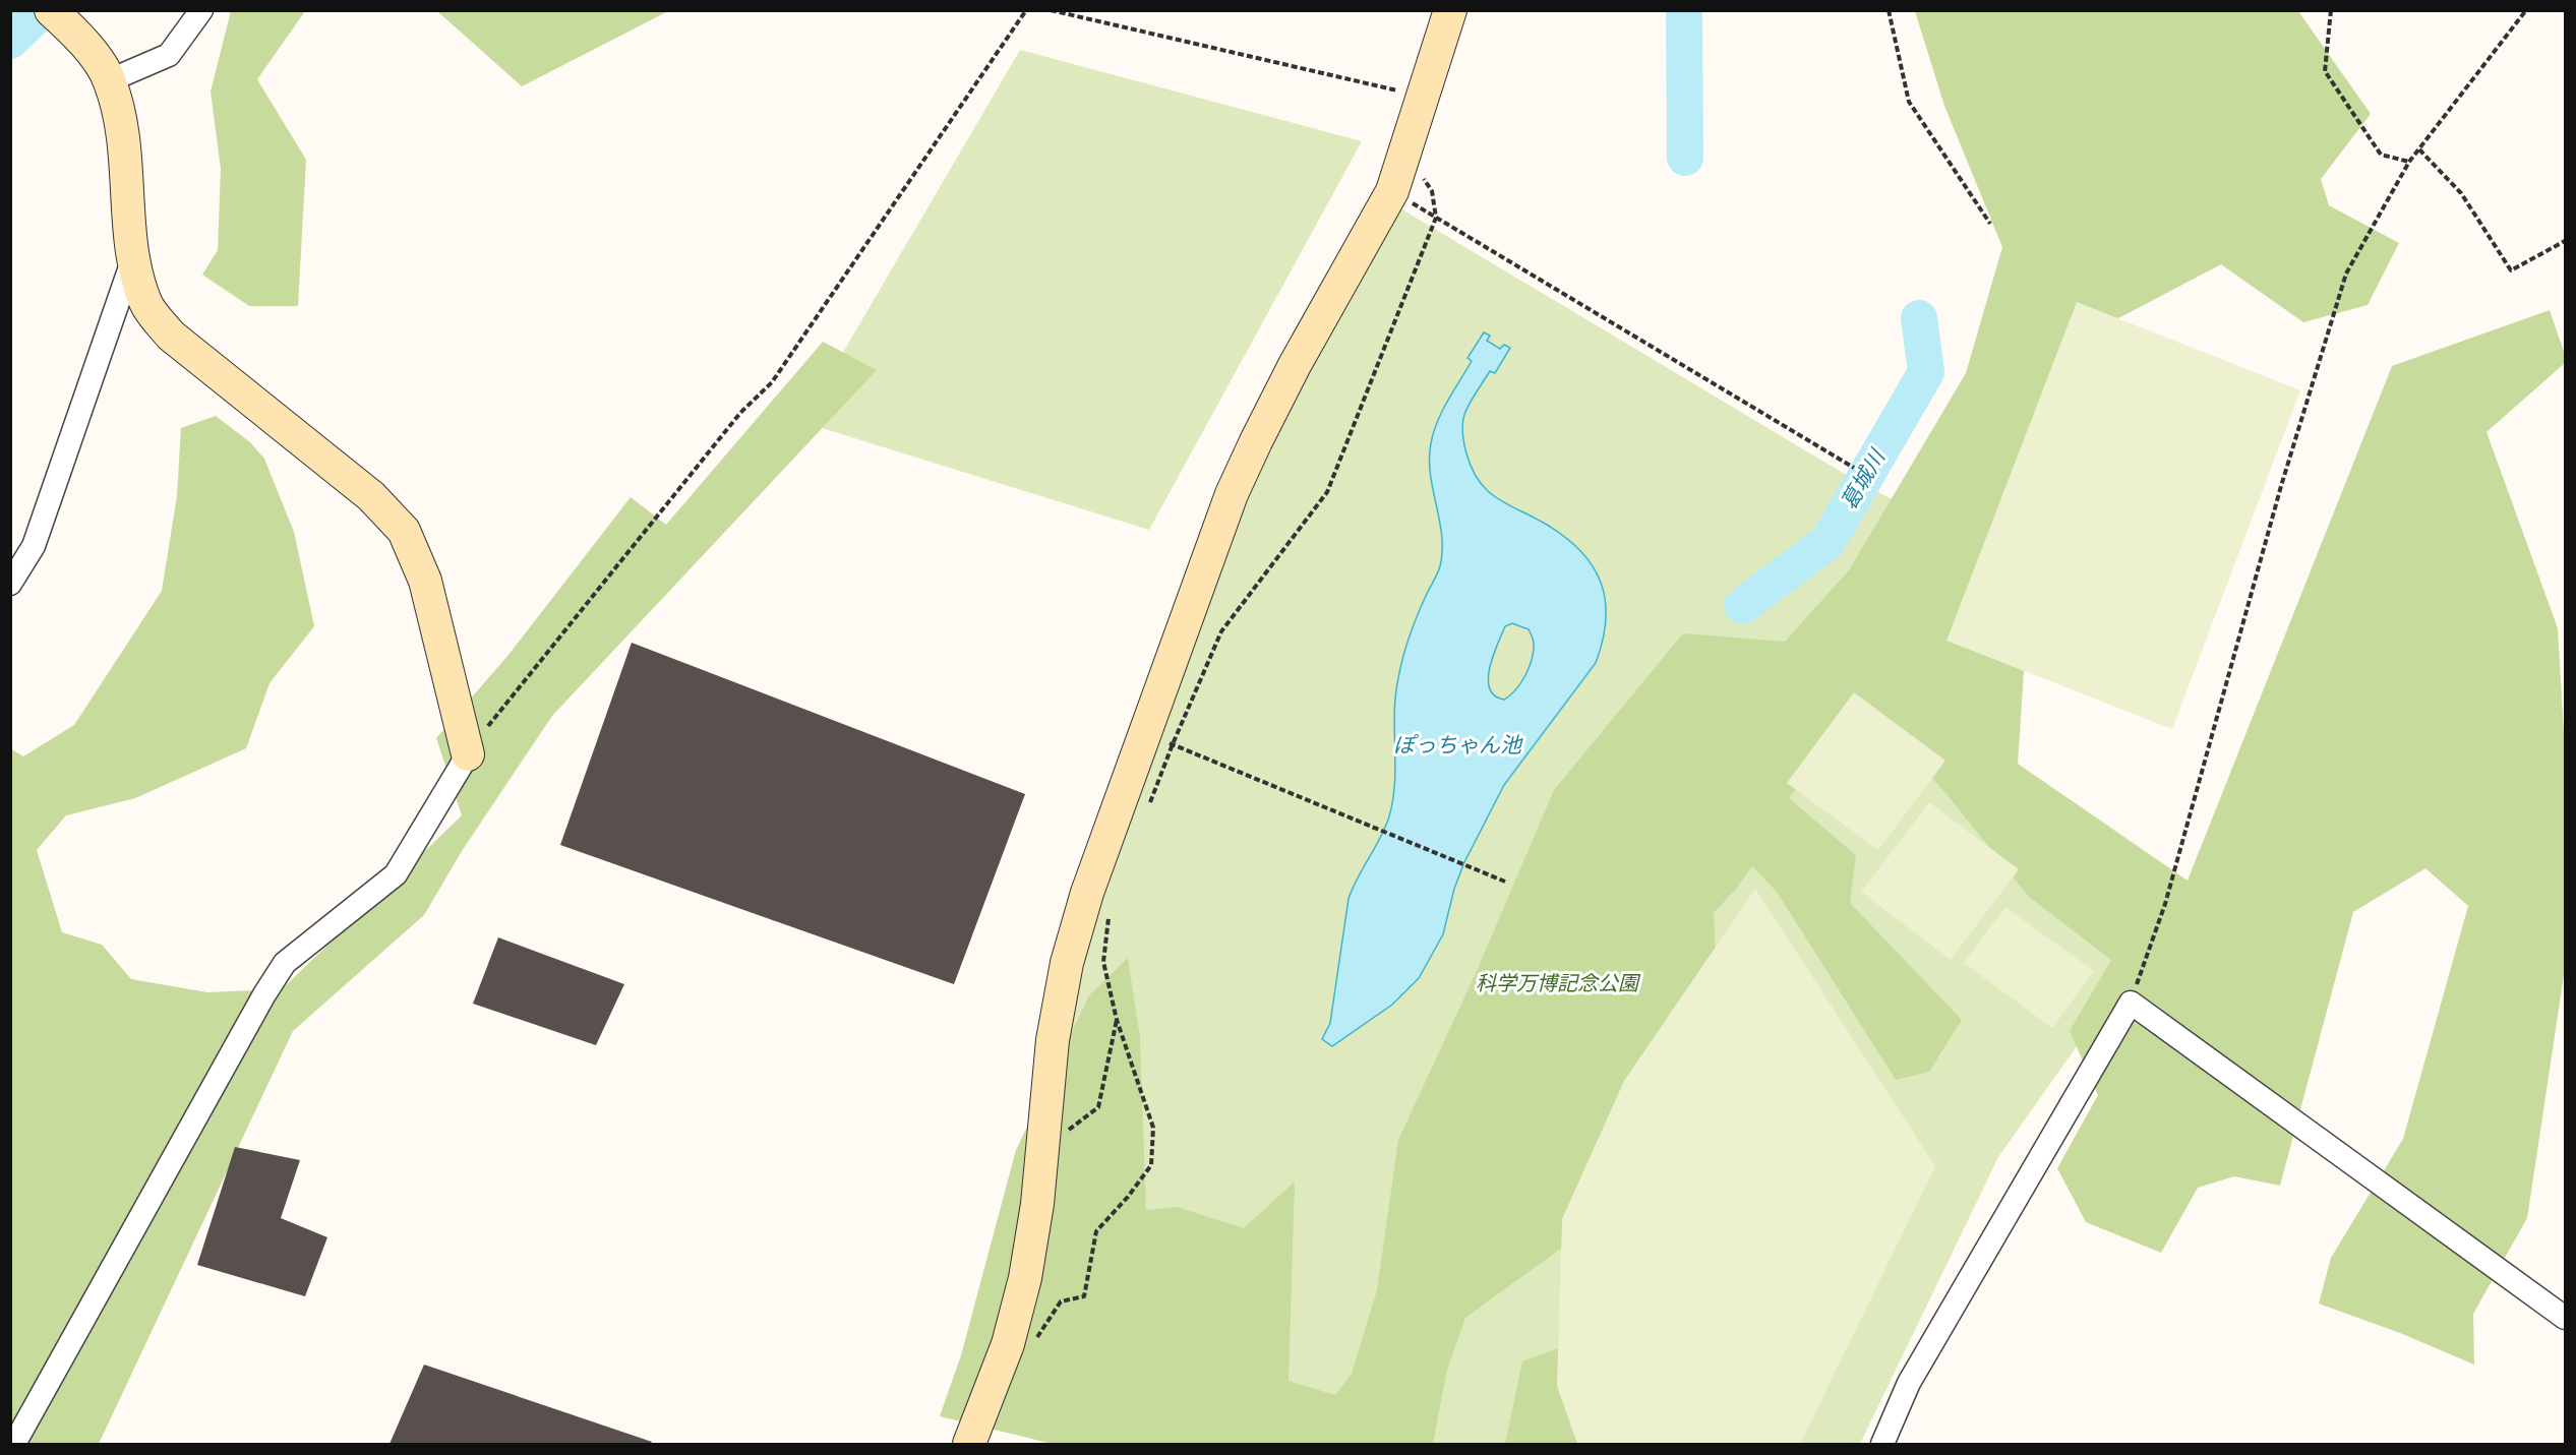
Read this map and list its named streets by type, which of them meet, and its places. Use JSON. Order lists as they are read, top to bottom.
{
  "water": ["葛城川", "ぽっちゃん池"],
  "parks": ["科学万博記念公園"]
}
